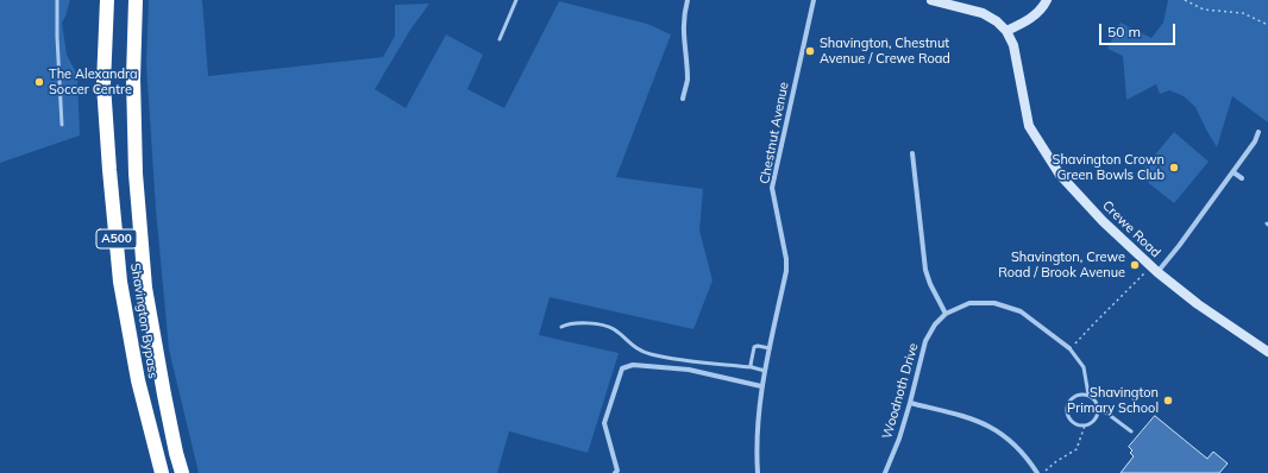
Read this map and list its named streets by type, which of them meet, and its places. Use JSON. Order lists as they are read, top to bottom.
{
  "streets": {
    "highway": ["A500", "Shavington Bypass"],
    "main road": ["Crewe Road"],
    "street": ["Chestnut Avenue", "Woodnoth Drive"]
  },
  "places": [
    "Shavington, Chestnut Avenue / Crewe Road",
    "The Alexandra Soccer Centre",
    "Shavington Crown Green Bowls Club",
    "Shavington, Crewe Road / Brook Avenue",
    "Shavington Primary School"
  ],
  "scale_bar": "50 m"
}
